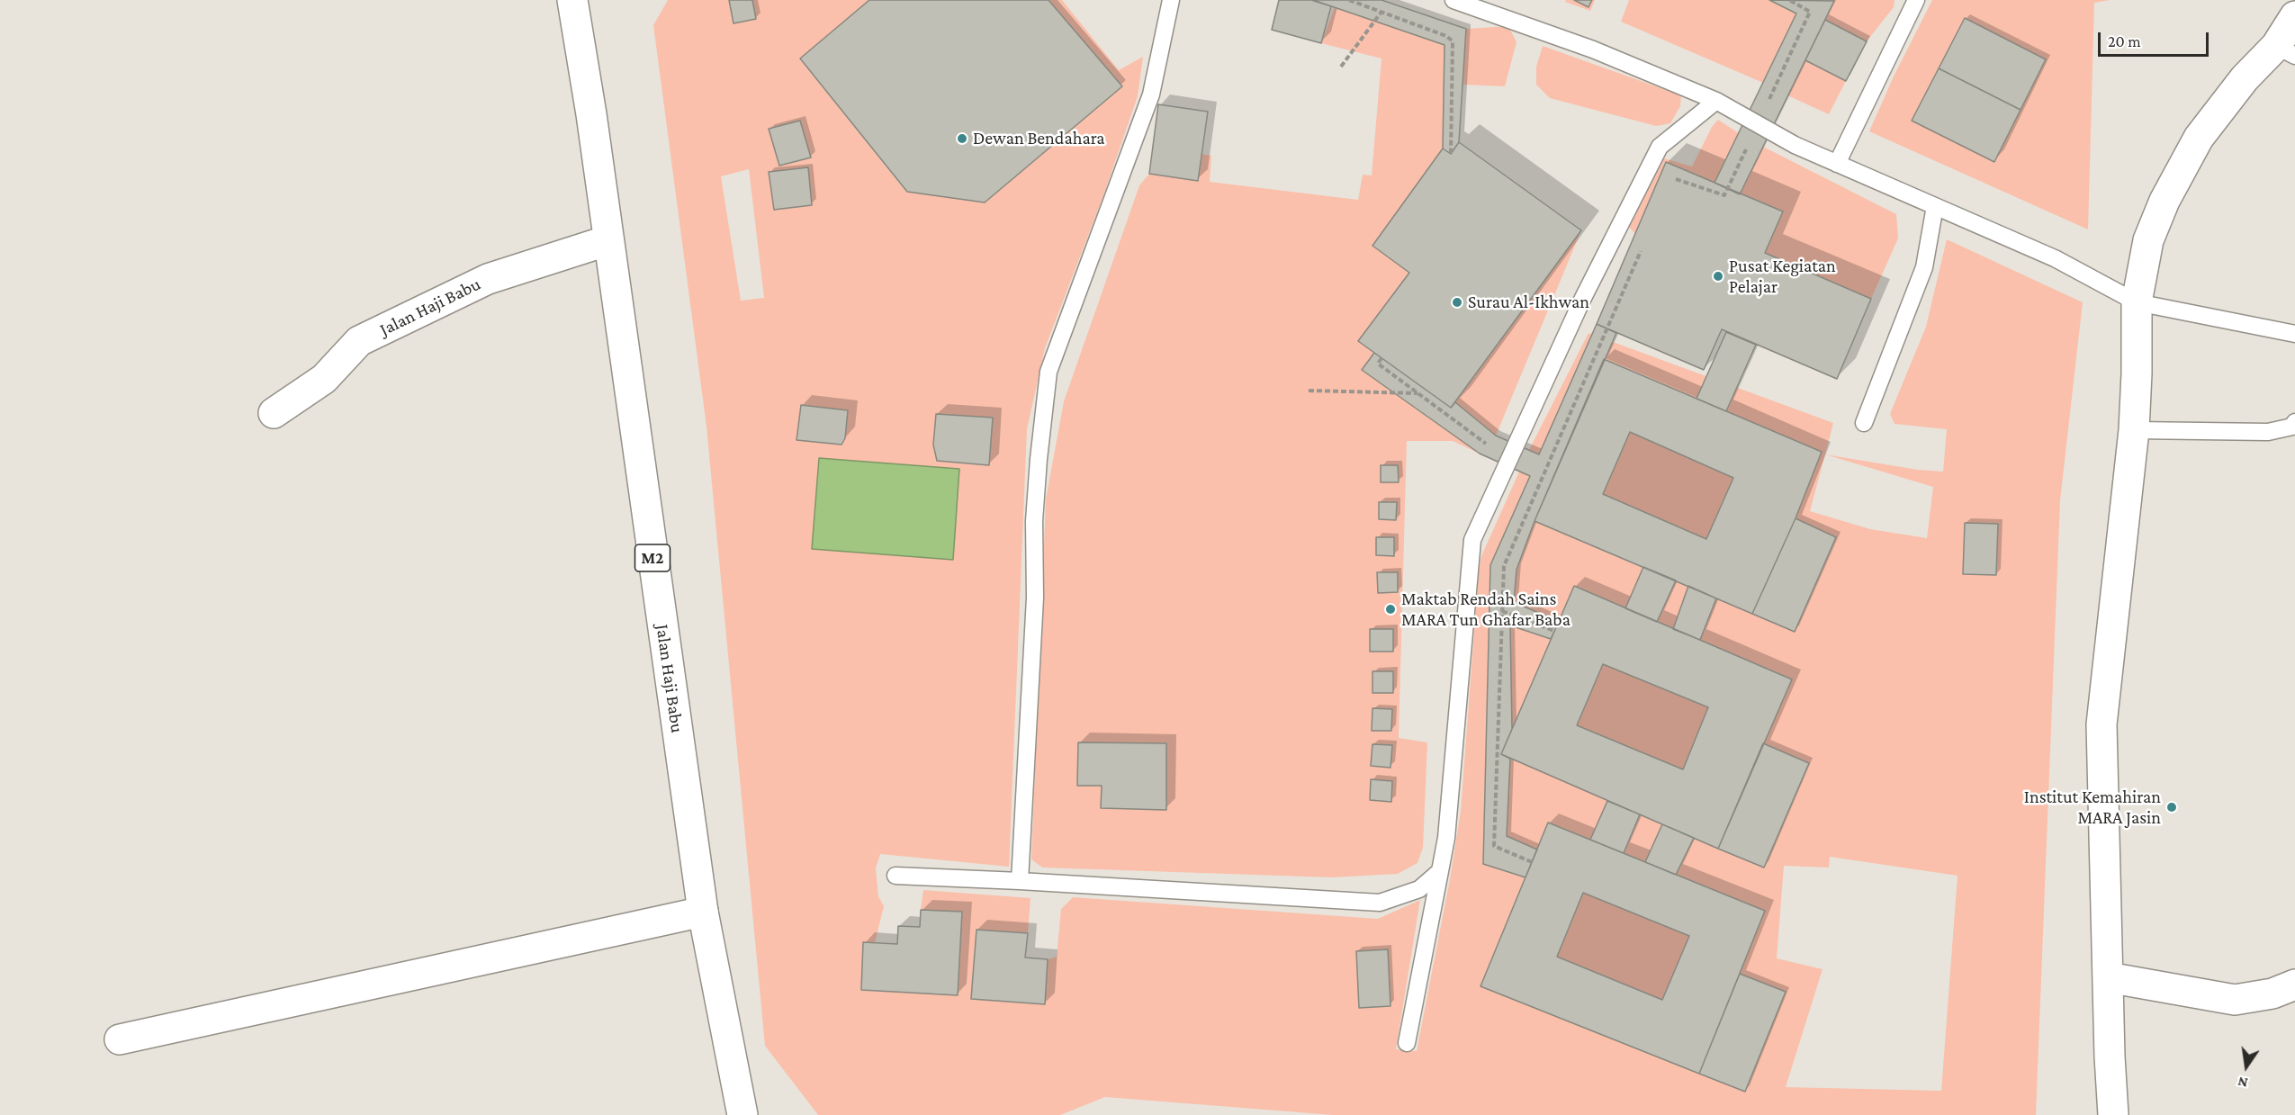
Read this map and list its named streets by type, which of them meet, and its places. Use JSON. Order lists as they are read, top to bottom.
{
  "streets": {
    "street": ["Jalan Haji Babu", "M2"]
  },
  "places": [
    "Dewan Bendahara",
    "Pusat Kegiatan Pelajar",
    "Surau Al-Ikhwan",
    "Maktab Rendah Sains MARA Tun Ghafar Baba",
    "Institut Kemahiran MARA Jasin"
  ],
  "scale_bar": "20 m",
  "north": "bottom"
}
